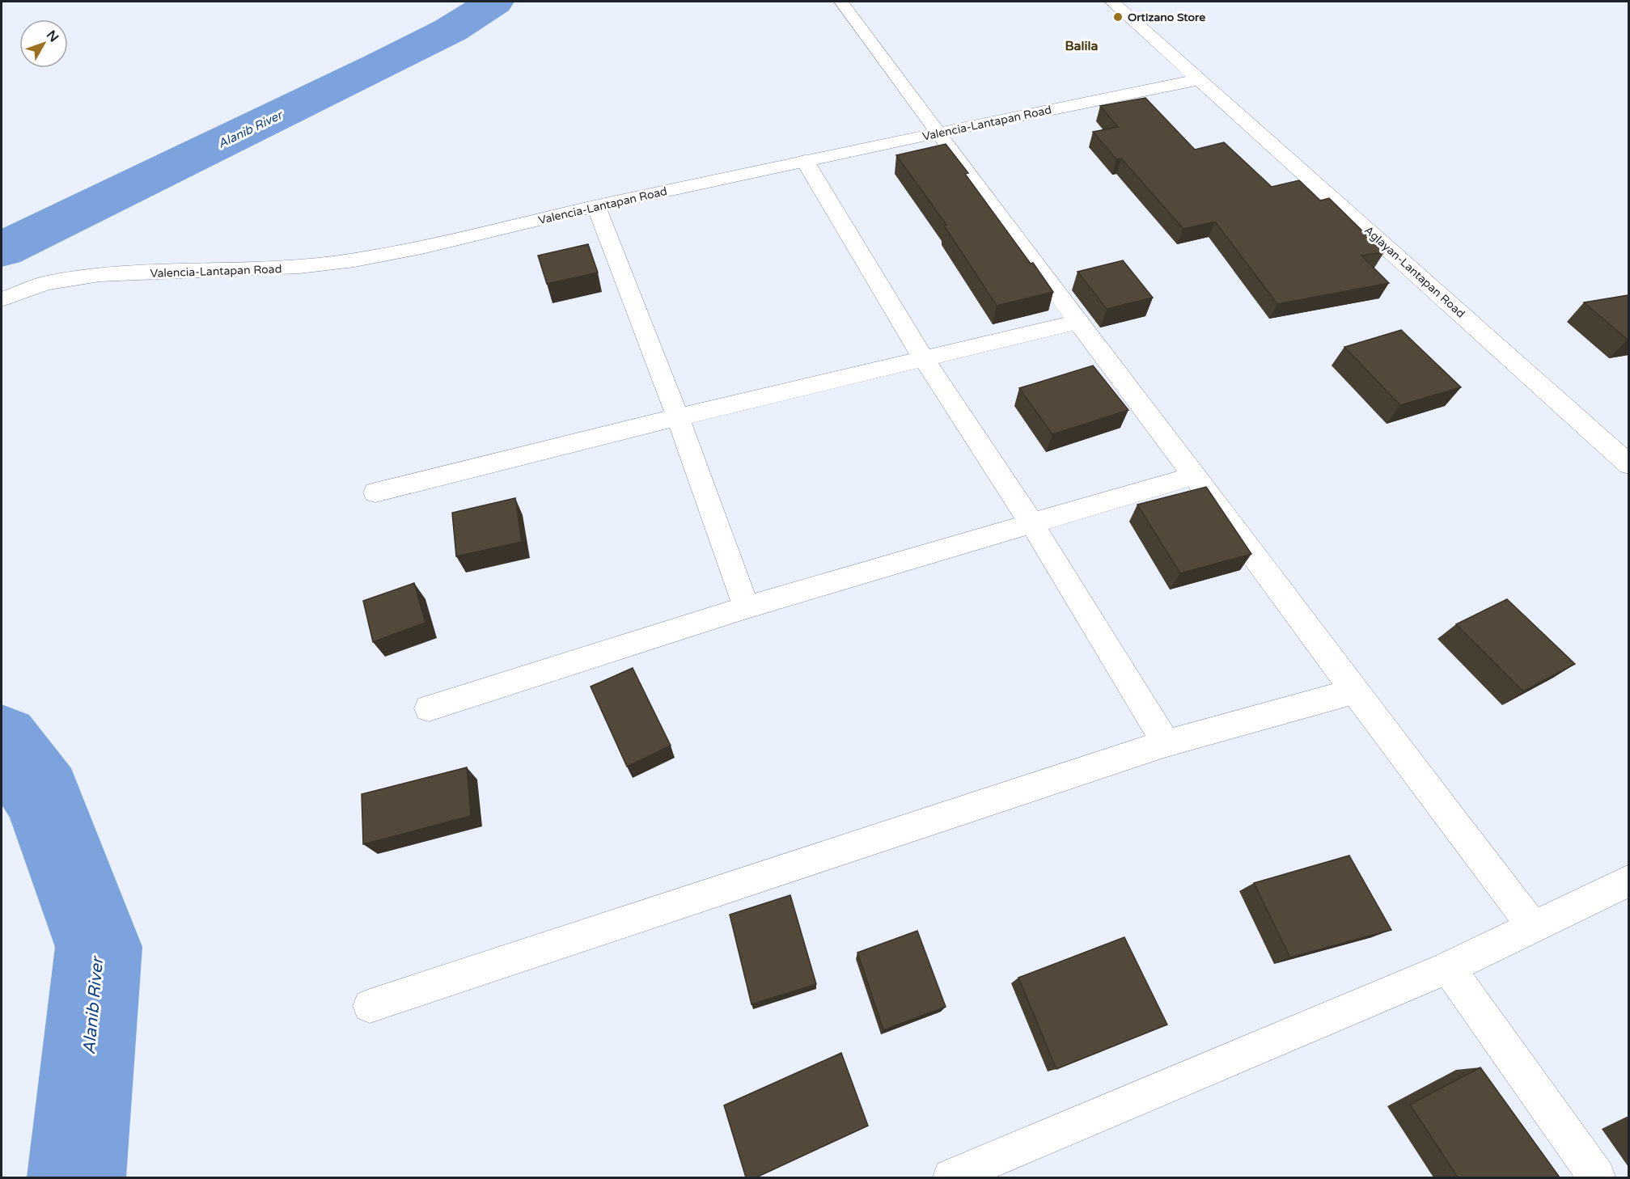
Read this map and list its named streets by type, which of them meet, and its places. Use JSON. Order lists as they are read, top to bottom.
{
  "streets": {
    "street": ["Valencia-Lantapan Road", "Aglayan-Lantapan Road"]
  },
  "crossings": [
    ["Valencia-Lantapan Road", "Aglayan-Lantapan Road"]
  ],
  "districts": ["Balila"],
  "water": ["Alanib River"],
  "places": ["Ortizano Store"],
  "north": "top right"
}
